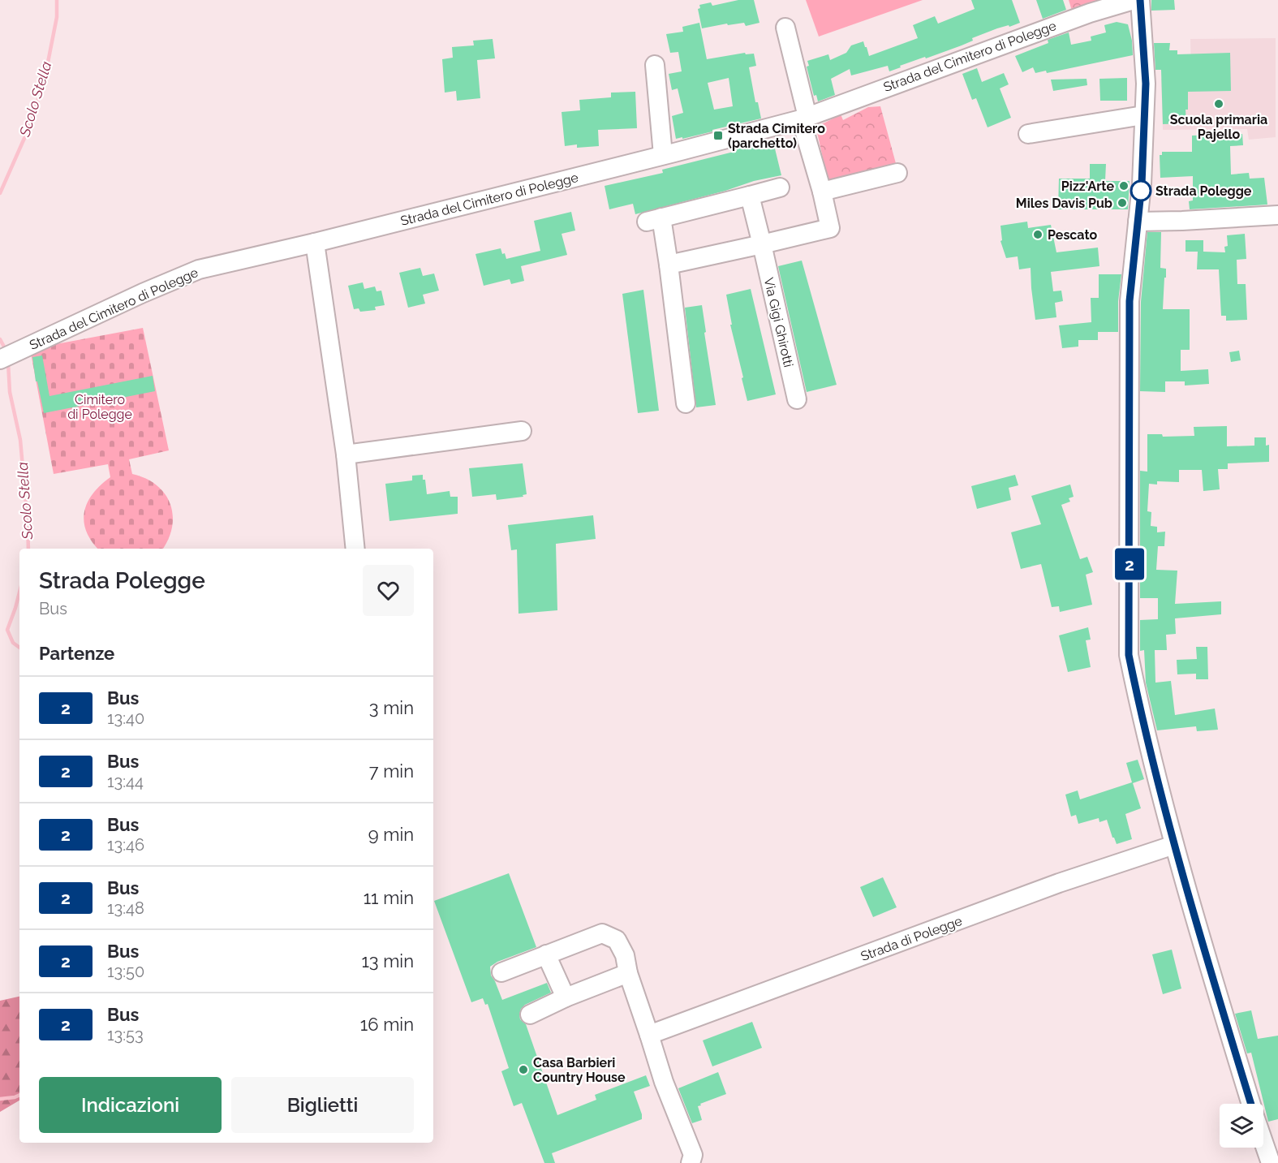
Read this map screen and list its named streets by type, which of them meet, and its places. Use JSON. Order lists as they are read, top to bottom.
{
  "streets": {
    "street": ["Strada del Cimitero di Polegge", "Via Gigi Ghirotti", "Strada di Polegge"]
  },
  "water": ["Scolo Stella"],
  "parks": ["Cimitero di Polegge"],
  "places": {
    "other": [
      "Scuola primaria Pajello",
      "Pizz'Arte",
      "Strada Polegge",
      "Miles Davis Pub",
      "Pescato",
      "Casa Barbieri Country House"
    ],
    "transit": ["Strada Cimitero (parchetto)"]
  },
  "lines": ["bus line 2"],
  "page": {
    "on_map": "2",
    "heading": [
      ["Strada Polegge", "Bus"],
      "Partenze"
    ],
    "list": [
      {
        "mark": "2",
        "name": "Bus",
        "note": "13:40",
        "value": "3 min"
      },
      {
        "mark": "2",
        "name": "Bus",
        "note": "13:44",
        "value": "7 min"
      },
      {
        "mark": "2",
        "name": "Bus",
        "note": "13:46",
        "value": "9 min"
      },
      {
        "mark": "2",
        "name": "Bus",
        "note": "13:48",
        "value": "11 min"
      },
      {
        "mark": "2",
        "name": "Bus",
        "note": "13:50",
        "value": "13 min"
      },
      {
        "mark": "2",
        "name": "Bus",
        "note": "13:53",
        "value": "16 min"
      }
    ],
    "buttons": ["Indicazioni", "Biglietti"]
  }
}
